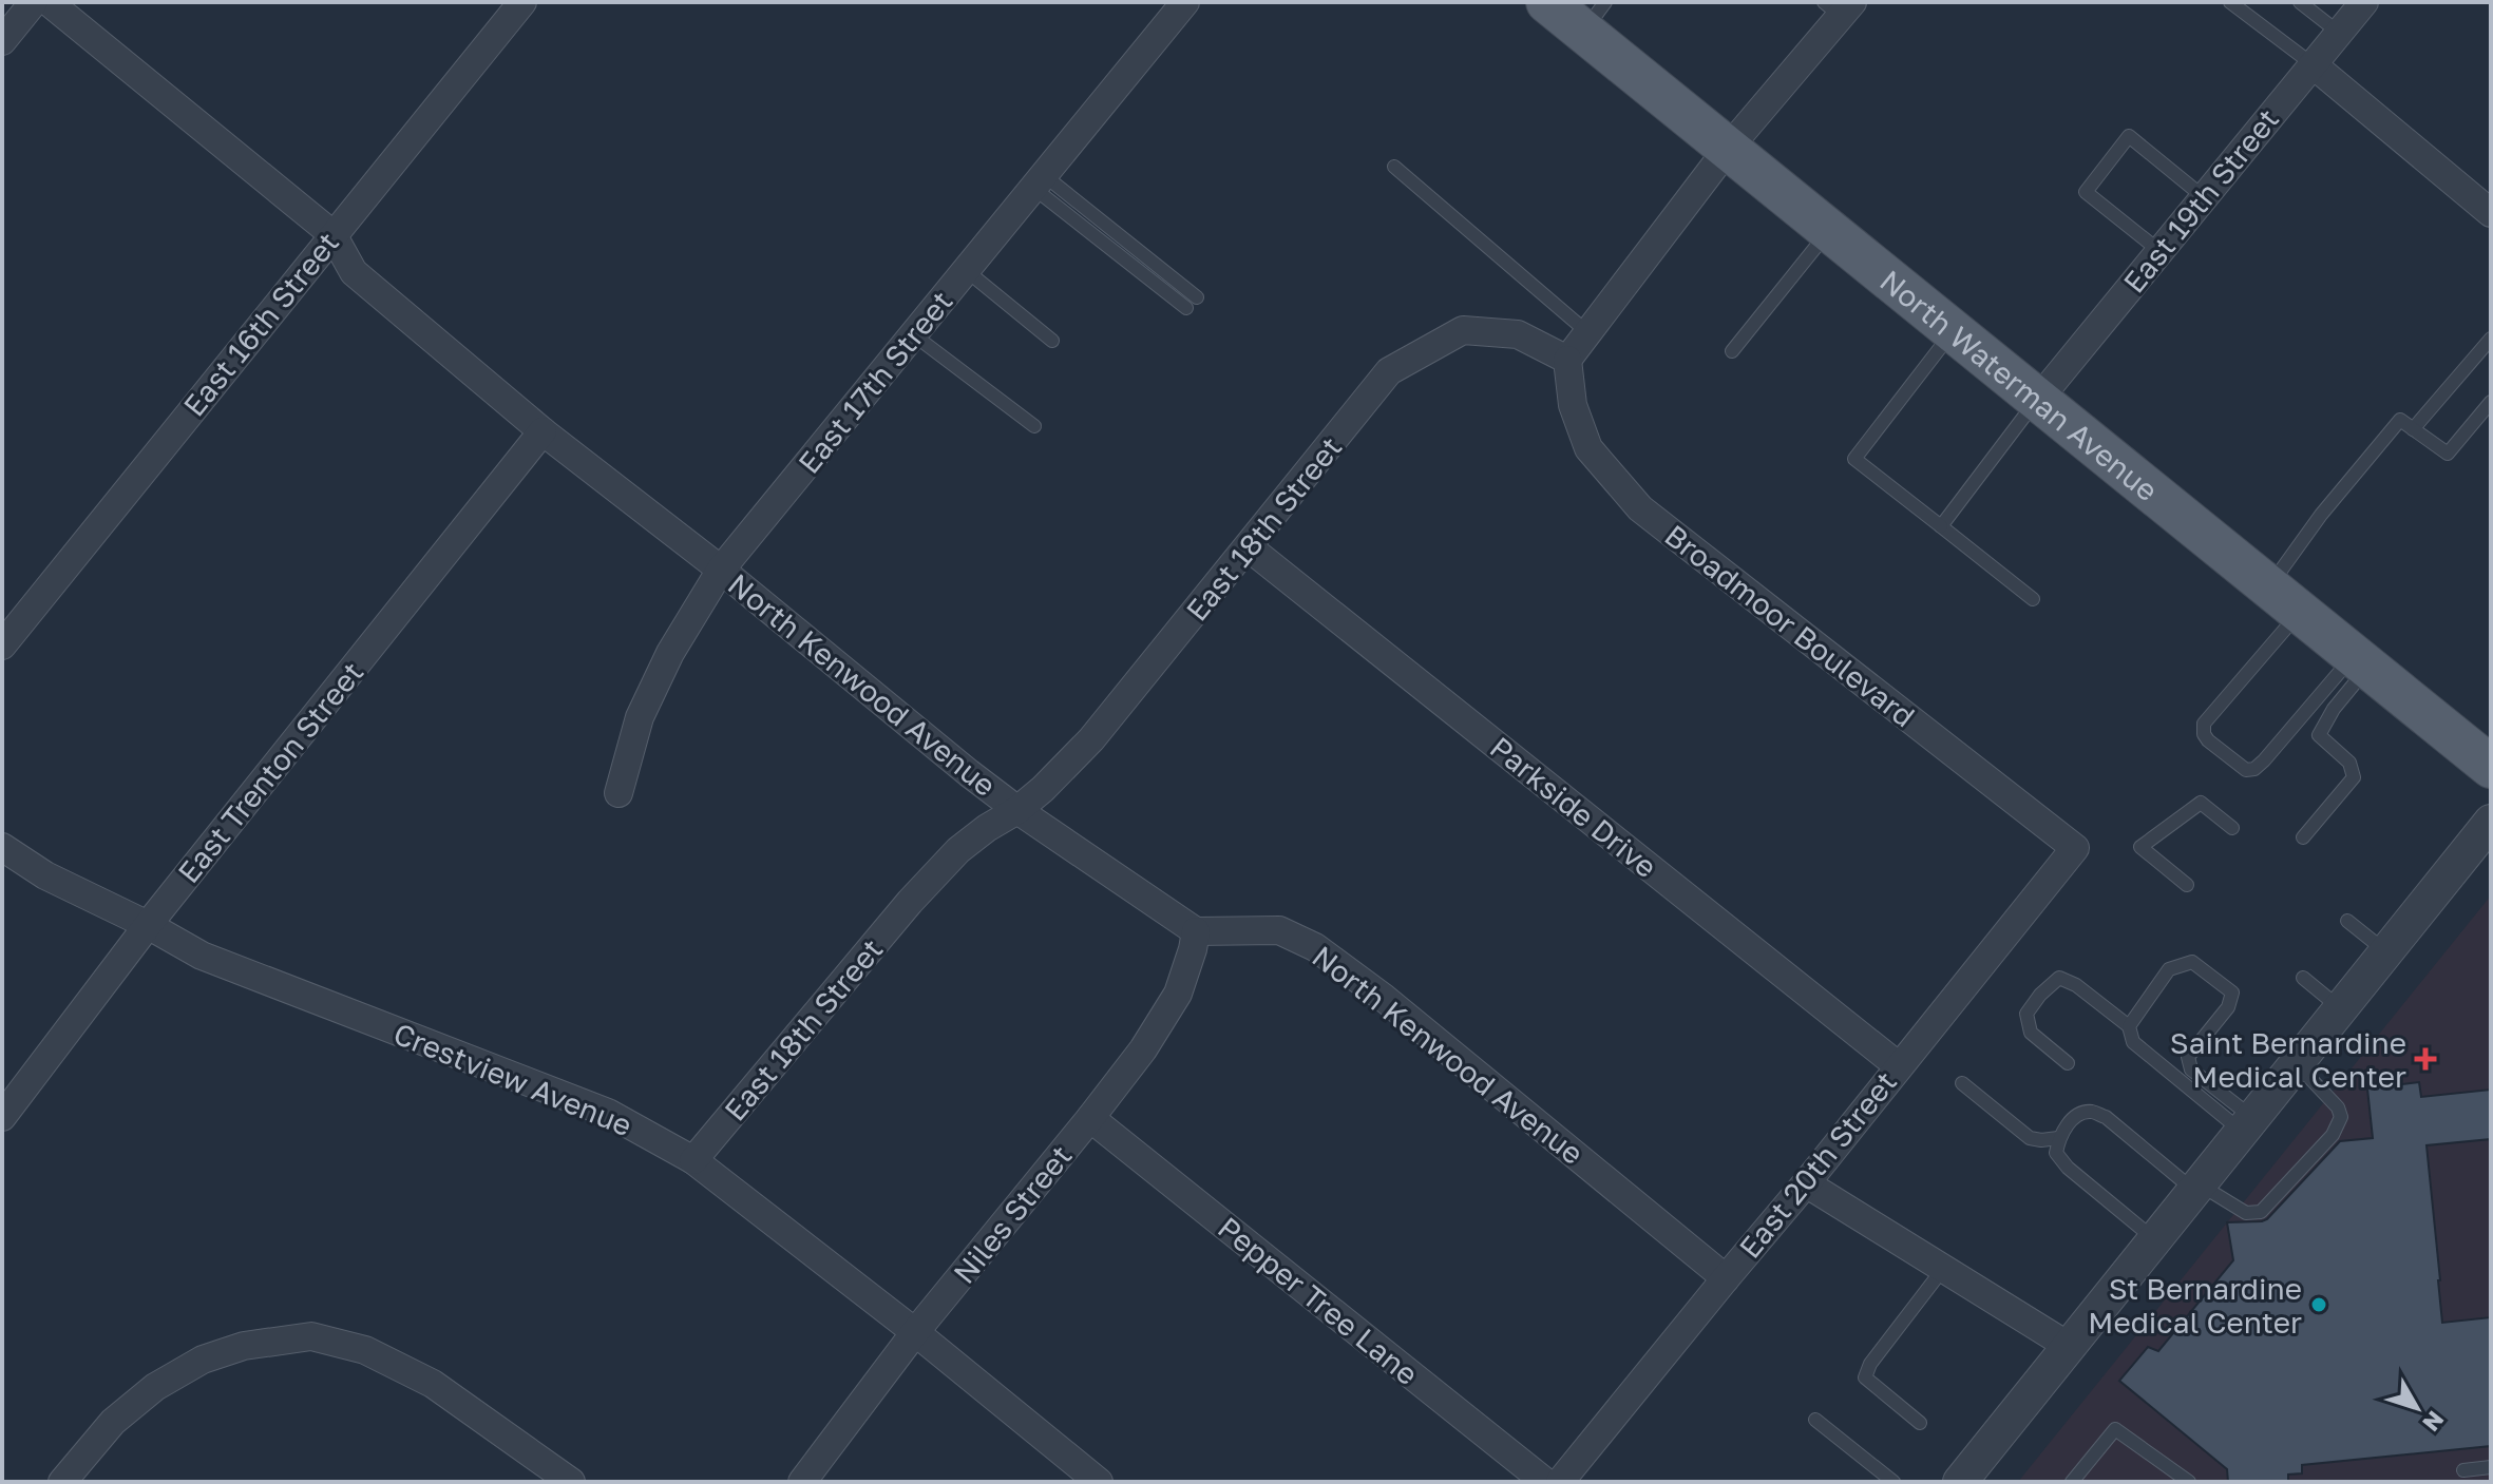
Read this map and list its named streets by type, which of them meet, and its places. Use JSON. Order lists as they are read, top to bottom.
{
  "streets": {
    "main road": ["North Waterman Avenue"],
    "street": [
      "East 19th Street",
      "East 16th Street",
      "East 17th Street",
      "East 18th Street",
      "Broadmoor Boulevard",
      "North Kenwood Avenue",
      "East Trenton Street",
      "Parkside Drive",
      "Crestview Avenue",
      "East 20th Street",
      "Niles Street",
      "Pepper Tree Lane"
    ]
  },
  "crossings": [
    ["East 19th Street", "North Waterman Avenue"],
    ["East 16th Street", "North Kenwood Avenue"],
    ["East 17th Street", "North Kenwood Avenue"],
    ["East 18th Street", "Broadmoor Boulevard"],
    ["East 18th Street", "North Kenwood Avenue"],
    ["East 18th Street", "Parkside Drive"],
    ["East 18th Street", "Crestview Avenue"],
    ["Broadmoor Boulevard", "East 20th Street"],
    ["North Kenwood Avenue", "East Trenton Street"],
    ["North Kenwood Avenue", "East 20th Street"],
    ["North Kenwood Avenue", "Niles Street"],
    ["East Trenton Street", "Crestview Avenue"],
    ["Parkside Drive", "East 20th Street"],
    ["Crestview Avenue", "Niles Street"],
    ["Niles Street", "Pepper Tree Lane"]
  ],
  "places": {
    "health": ["Saint Bernardine Medical Center"],
    "other": ["St Bernardine Medical Center"]
  },
  "north": "bottom right"
}
